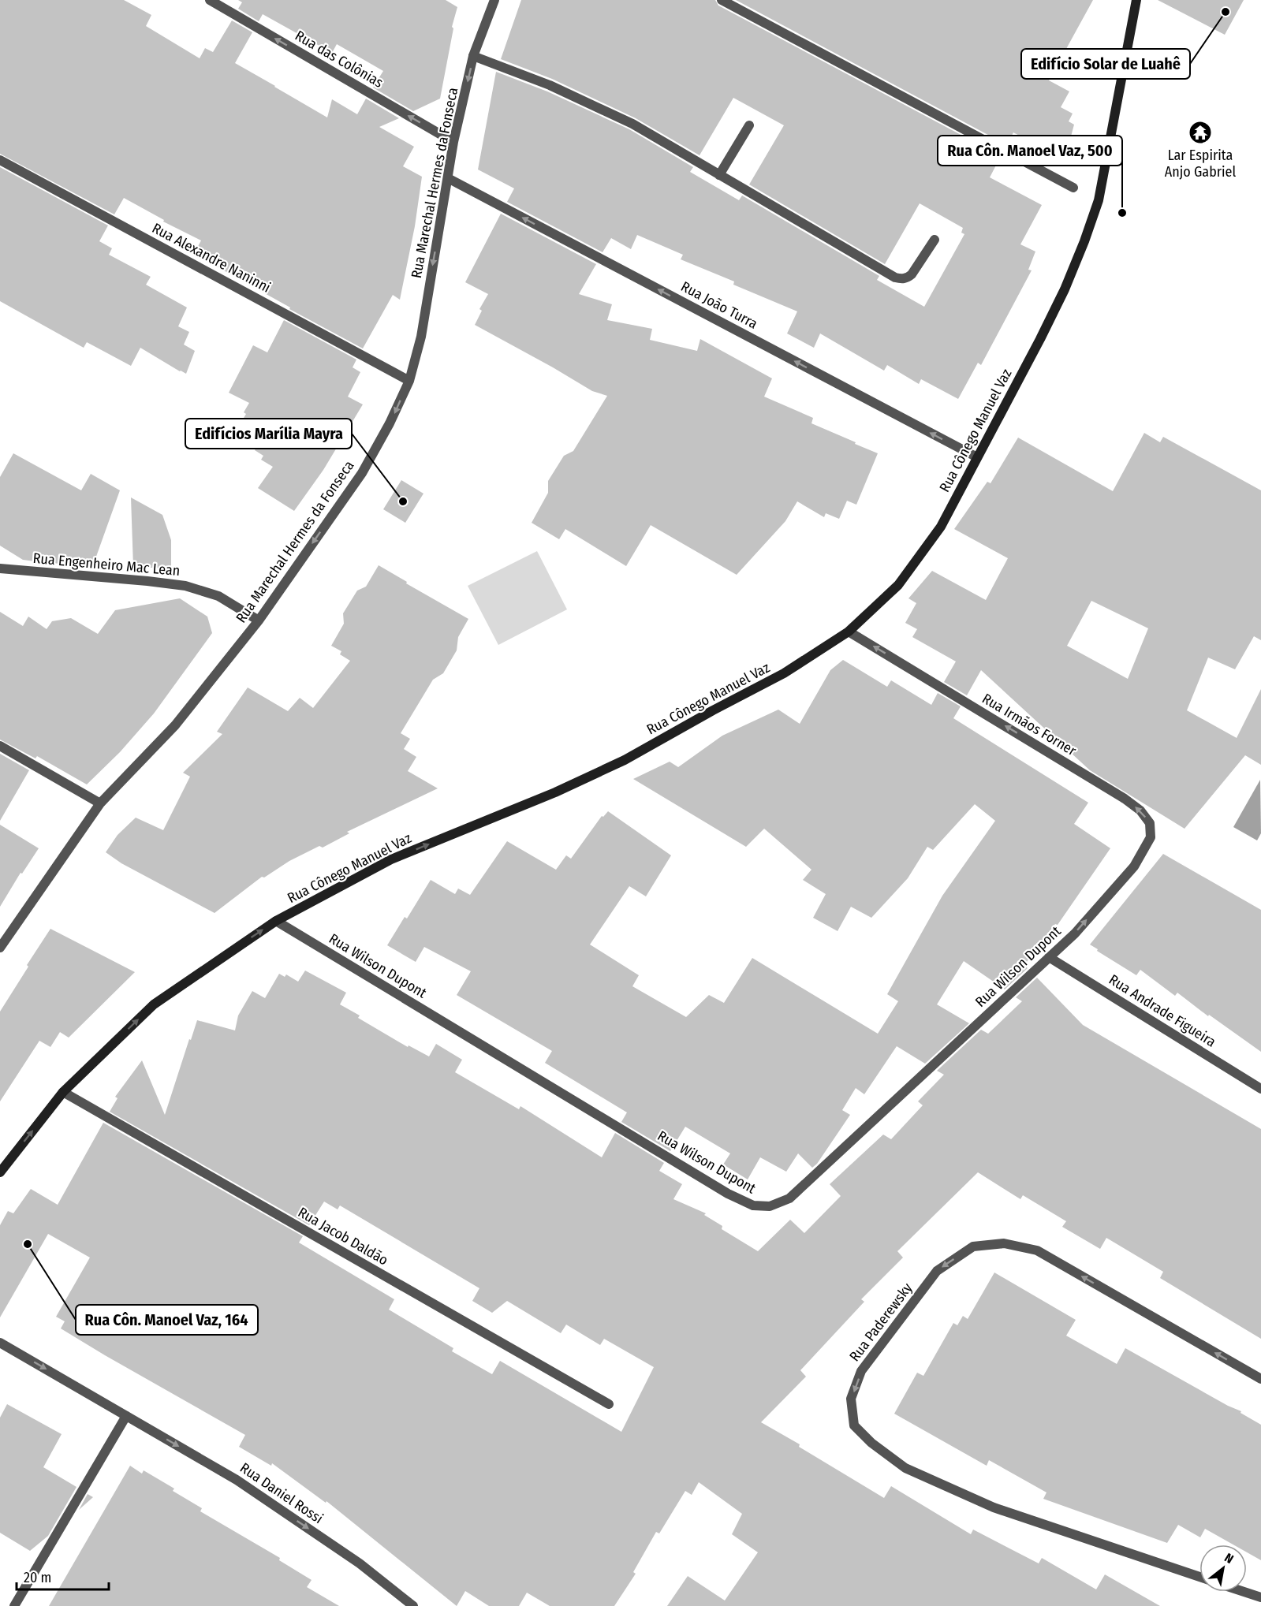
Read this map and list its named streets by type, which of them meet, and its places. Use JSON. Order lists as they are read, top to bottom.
{
  "streets": {
    "street": [
      "Rua das Colônias",
      "Rua Marechal Hermes da Fonseca",
      "Rua Alexandre Naninni",
      "Rua João Turra",
      "Rua Cônego Manuel Vaz",
      "Rua Engenheiro Mac Lean",
      "Rua Irmãos Forner",
      "Rua Wilson Dupont",
      "Rua Andrade Figueira",
      "Rua Jacob Daldão",
      "Rua Paderewsky",
      "Rua Daniel Rossi"
    ]
  },
  "crossings": [
    ["Rua das Colônias", "Rua Marechal Hermes da Fonseca"],
    ["Rua Marechal Hermes da Fonseca", "Rua Alexandre Naninni"],
    ["Rua Marechal Hermes da Fonseca", "Rua João Turra"],
    ["Rua Marechal Hermes da Fonseca", "Rua Engenheiro Mac Lean"],
    ["Rua João Turra", "Rua Cônego Manuel Vaz"],
    ["Rua Cônego Manuel Vaz", "Rua Irmãos Forner"],
    ["Rua Cônego Manuel Vaz", "Rua Wilson Dupont"],
    ["Rua Cônego Manuel Vaz", "Rua Jacob Daldão"],
    ["Rua Irmãos Forner", "Rua Wilson Dupont"],
    ["Rua Wilson Dupont", "Rua Andrade Figueira"]
  ],
  "one_way": [
    "Rua das Colônias",
    "Rua Marechal Hermes da Fonseca",
    "Rua João Turra",
    "Rua Cônego Manuel Vaz",
    "Rua Irmãos Forner",
    "Rua Daniel Rossi"
  ],
  "places": {
    "other": [
      "Edifício Solar de Luahê",
      "Rua Côn. Manoel Vaz, 500",
      "Edifícios Marília Mayra",
      "Rua Côn. Manoel Vaz, 164"
    ],
    "temple": ["Lar Espirita Anjo Gabriel"]
  },
  "scale_bar": "20 m",
  "north": "top right"
}
